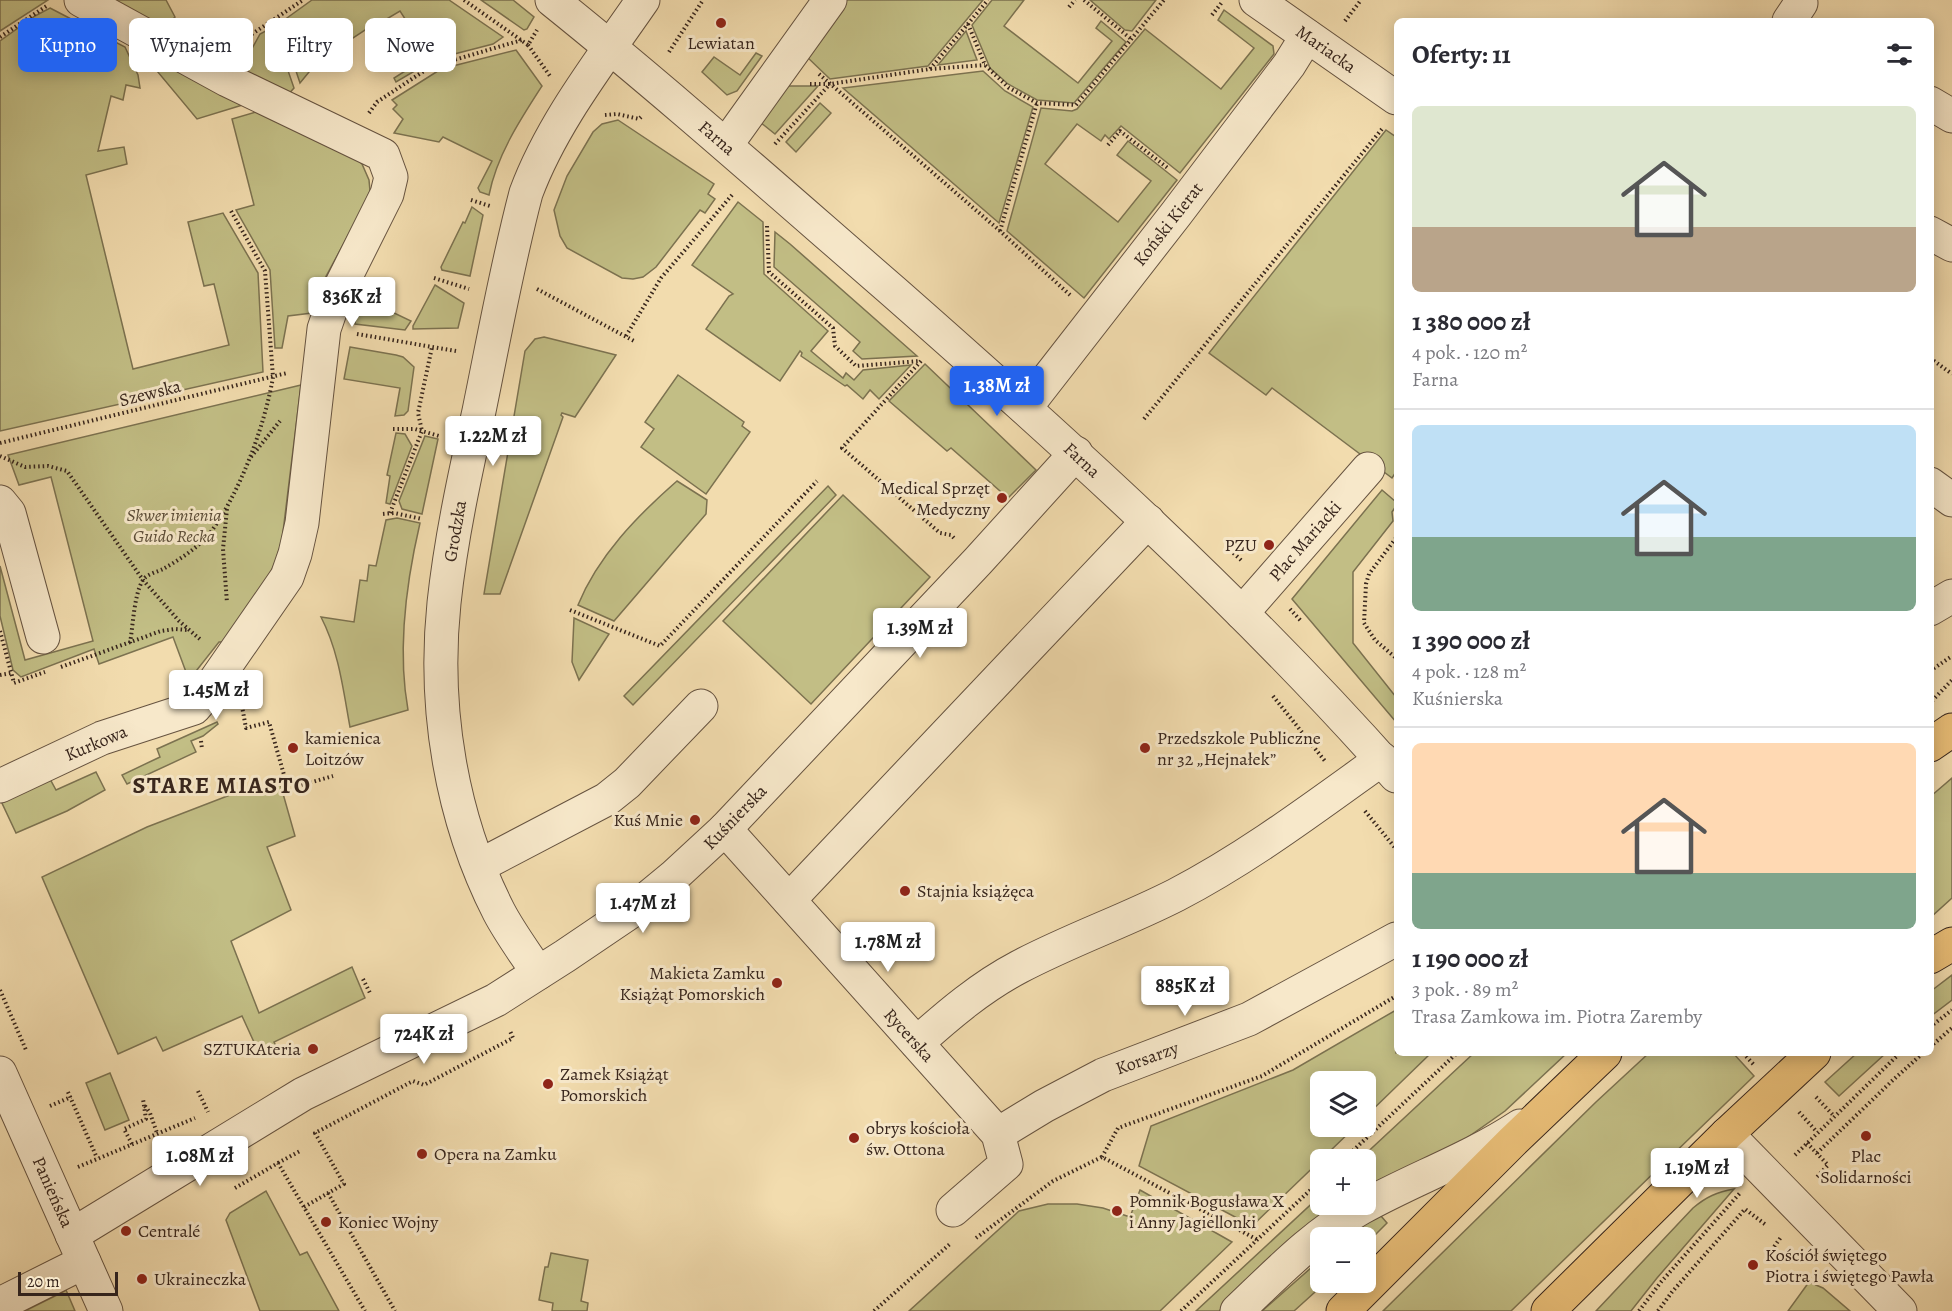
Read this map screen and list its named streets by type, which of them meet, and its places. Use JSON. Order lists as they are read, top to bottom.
{
  "streets": {
    "street": [
      "Mariacka",
      "Farna",
      "Koński Kierat",
      "Grodzka",
      "Plac Mariacki",
      "Kurkowa",
      "Kuśnierska",
      "Rycerska",
      "Korsarzy",
      "Panieńska"
    ],
    "path": ["Szewska"]
  },
  "crossings": [
    ["Mariacka", "Koński Kierat"],
    ["Farna", "Koński Kierat"],
    ["Farna", "Grodzka"],
    ["Farna", "Plac Mariacki"],
    ["Farna", "Kuśnierska"],
    ["Grodzka", "Kuśnierska"],
    ["Kuśnierska", "Rycerska"],
    ["Kuśnierska", "Panieńska"],
    ["Rycerska", "Korsarzy"]
  ],
  "districts": ["STARE MIASTO"],
  "parks": ["Skwer imienia Guido Recka"],
  "places": [
    "Lewiatan",
    "Medical Sprzęt Medyczny",
    "PZU",
    "kamienica Loitzów",
    "Przedszkole Publiczne nr 32 „Hejnałek”",
    "Kuś Mnie",
    "Stajnia książęca",
    "Makieta Zamku Książąt Pomorskich",
    "SZTUKAteria",
    "Zamek Książąt Pomorskich",
    "Plac Solidarności",
    "obrys kościoła św. Ottona",
    "Opera na Zamku",
    "Pomnik Bogusława X i Anny Jagiellonki",
    "Koniec Wojny",
    "Centralé",
    "Kościół świętego Piotra i świętego Pawła",
    "Ukraineczka"
  ],
  "scale_bar": "20 m",
  "page": {
    "chip": [
      "Kupno",
      "Wynajem",
      "Filtry",
      "Nowe"
    ],
    "heading": "Oferty: 11",
    "list": [
      {
        "name": "1 380 000 zł",
        "note": "4 pok. · 120 m² · Farna"
      },
      {
        "name": "1 390 000 zł",
        "note": "4 pok. · 128 m² · Kuśnierska"
      },
      {
        "name": "1 190 000 zł",
        "note": "3 pok. · 89 m² · Trasa Zamkowa im. Piotra Zaremby"
      }
    ],
    "price": [
      "836K zł",
      "1.38M zł",
      "1.22M zł",
      "1.39M zł",
      "1.45M zł",
      "1.47M zł",
      "1.78M zł",
      "885K zł",
      "724K zł",
      "1.08M zł",
      "1.19M zł"
    ],
    "map_buttons": ["+", "−"],
    "scale": "20 m"
  }
}
